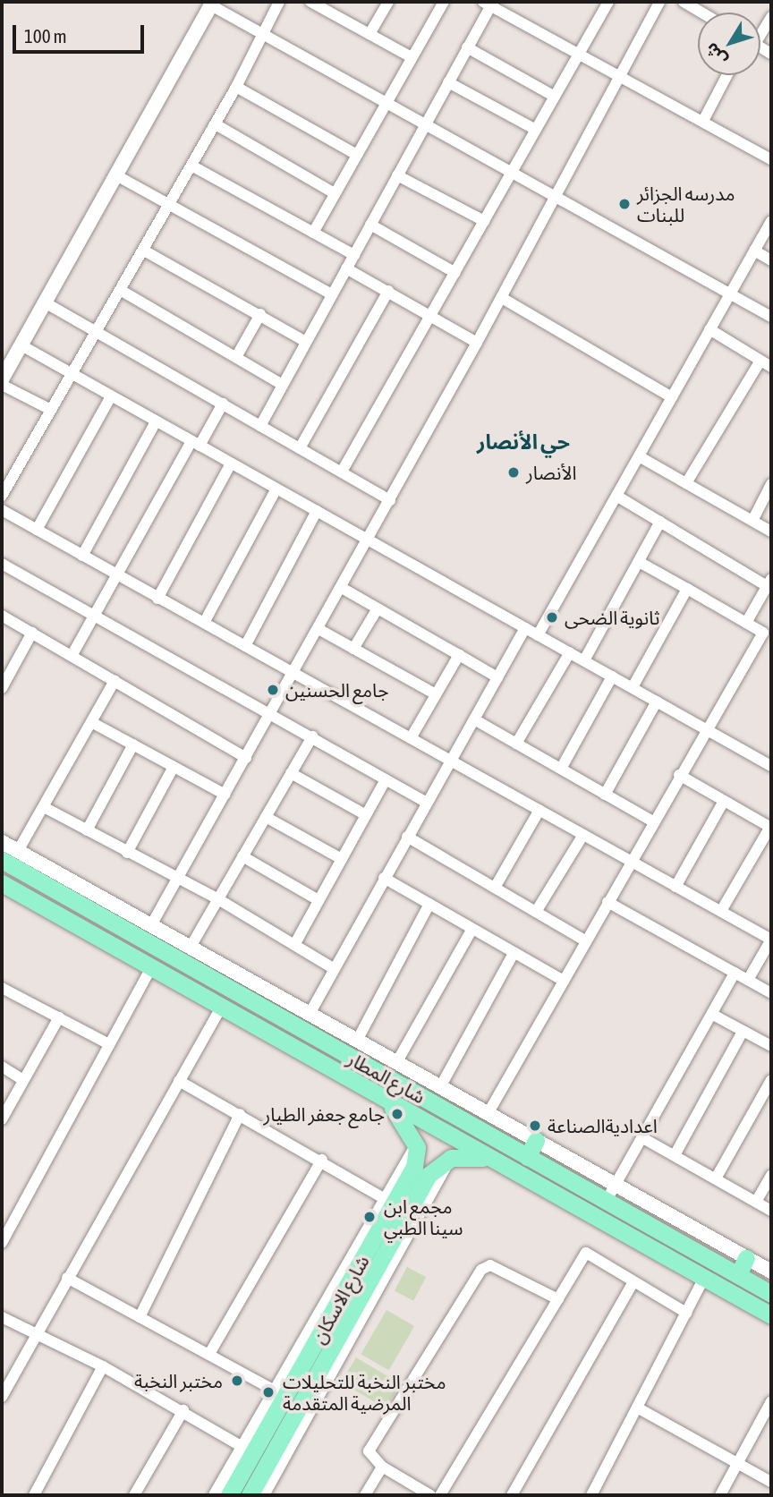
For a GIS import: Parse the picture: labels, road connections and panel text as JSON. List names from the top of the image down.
{
  "streets": {
    "main road": ["شارع المطار", "شارع الاسكان"]
  },
  "crossings": [
    ["شارع المطار", "شارع الاسكان"]
  ],
  "districts": ["حي الأنصار"],
  "places": [
    "مدرسه الجزائر للبنات",
    "الأنصار",
    "ثانوية الضحى",
    "جامع الحسنين",
    "جامع جعفر الطيار",
    "اعداديةالصناعة",
    "مجمع ابن سينا الطبي",
    "مختبر النخبة",
    "مختبر النخبة للتحليلات المرضية المتقدمة"
  ],
  "scale_bar": "100 m",
  "north": "bottom left"
}
